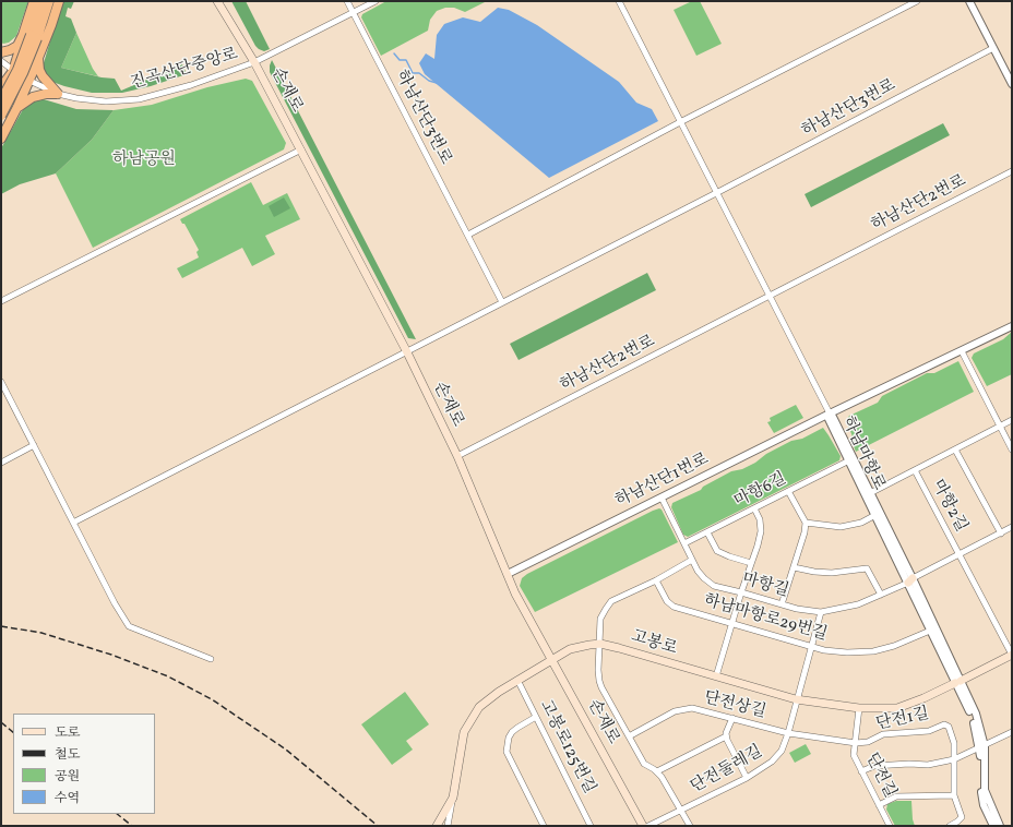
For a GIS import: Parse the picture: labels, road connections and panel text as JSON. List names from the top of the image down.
{
  "streets": {
    "main road": ["손재로", "고봉로"],
    "street": [
      "진곡산단중앙로",
      "하남산단3번로",
      "하남산단2번로",
      "하남마항로",
      "하남산단1번로",
      "마항6길",
      "마항2길",
      "마항길",
      "하남마항로29번길",
      "단전상길",
      "단전1길",
      "고봉로125번길",
      "단전둘레길",
      "단전길"
    ]
  },
  "crossings": [
    ["진곡산단중앙로", "손재로"],
    ["진곡산단중앙로", "하남산단3번로"],
    ["손재로", "하남산단3번로"],
    ["손재로", "하남산단2번로"],
    ["손재로", "하남산단1번로"],
    ["손재로", "고봉로"],
    ["하남마항로", "하남산단1번로"],
    ["하남마항로", "마항6길"],
    ["하남마항로", "마항길"],
    ["하남마항로", "하남마항로29번길"],
    ["하남마항로", "고봉로"],
    ["하남산단1번로", "마항길"],
    ["마항6길", "마항길"],
    ["마항2길", "마항길"],
    ["마항2길", "고봉로"],
    ["마항길", "단전둘레길"],
    ["하남마항로29번길", "단전둘레길"],
    ["고봉로", "고봉로125번길"],
    ["고봉로", "단전둘레길"],
    ["고봉로", "단전길"],
    ["단전상길", "단전1길"],
    ["단전상길", "단전둘레길"],
    ["단전상길", "단전길"],
    ["단전1길", "단전길"]
  ],
  "parks": ["하남공원"],
  "legend": [
    "도로",
    "철도",
    "공원",
    "수역"
  ]
}
